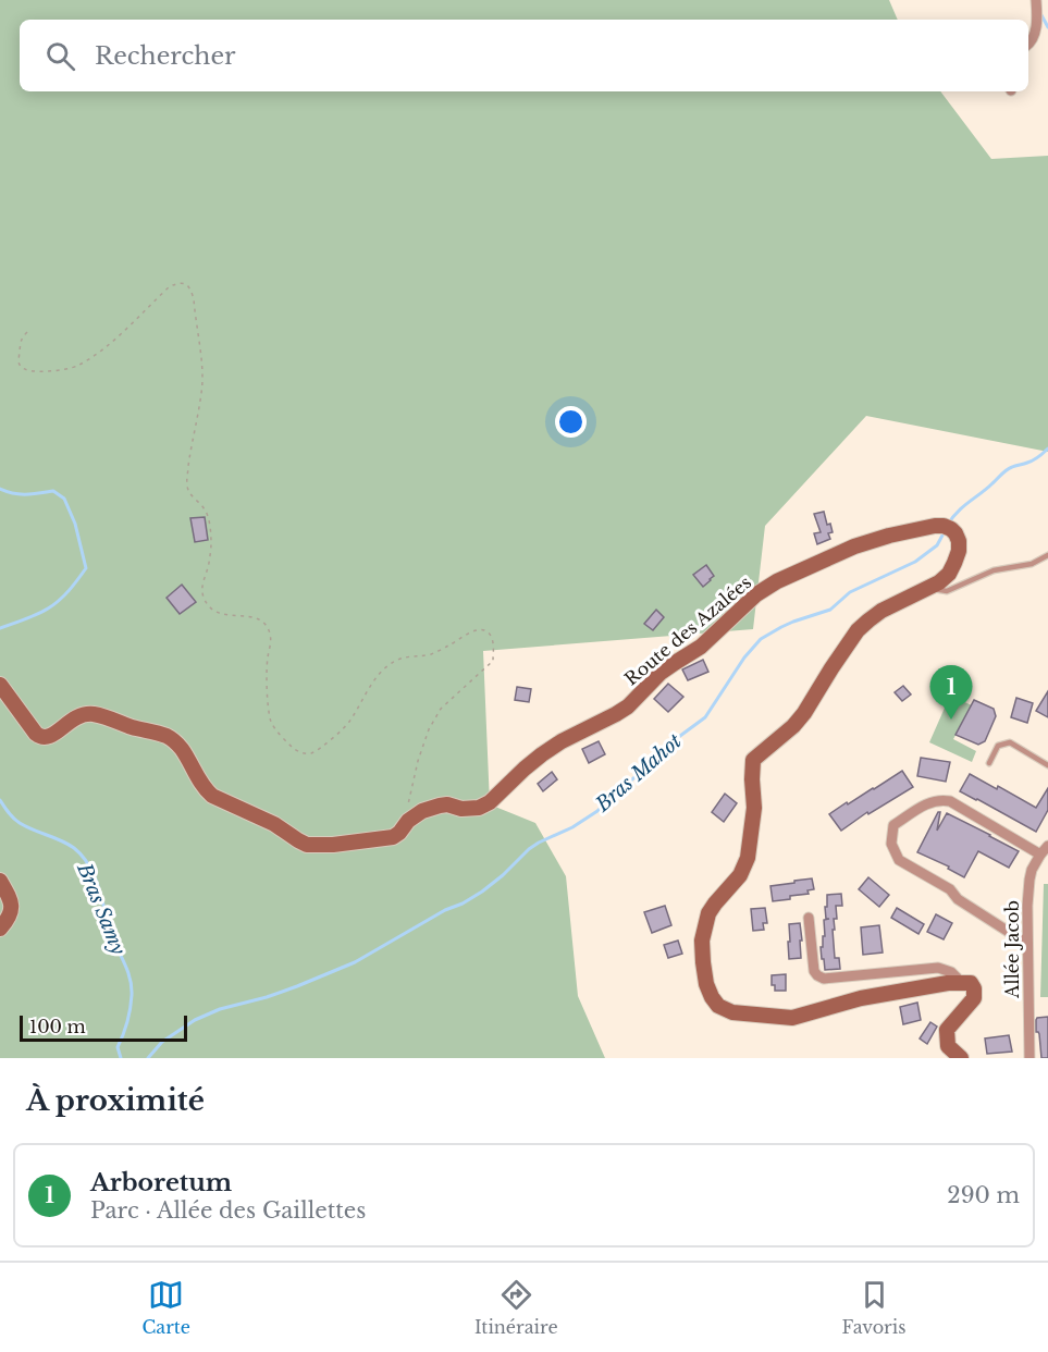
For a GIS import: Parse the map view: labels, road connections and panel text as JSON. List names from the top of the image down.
{
  "streets": {
    "main road": ["Route des Azalées"],
    "street": ["Allée Jacob"]
  },
  "water": ["Bras Mahot", "Bras Samy"],
  "scale_bar": "100 m",
  "page": {
    "search": "Rechercher",
    "pins": "1",
    "scale": "100 m",
    "heading": "À proximité",
    "list": [
      {
        "mark": "1",
        "name": "Arboretum",
        "note": "Parc · Allée des Gaillettes",
        "value": "290 m"
      }
    ],
    "nav": ["Carte", "Itinéraire", "Favoris"]
  }
}
